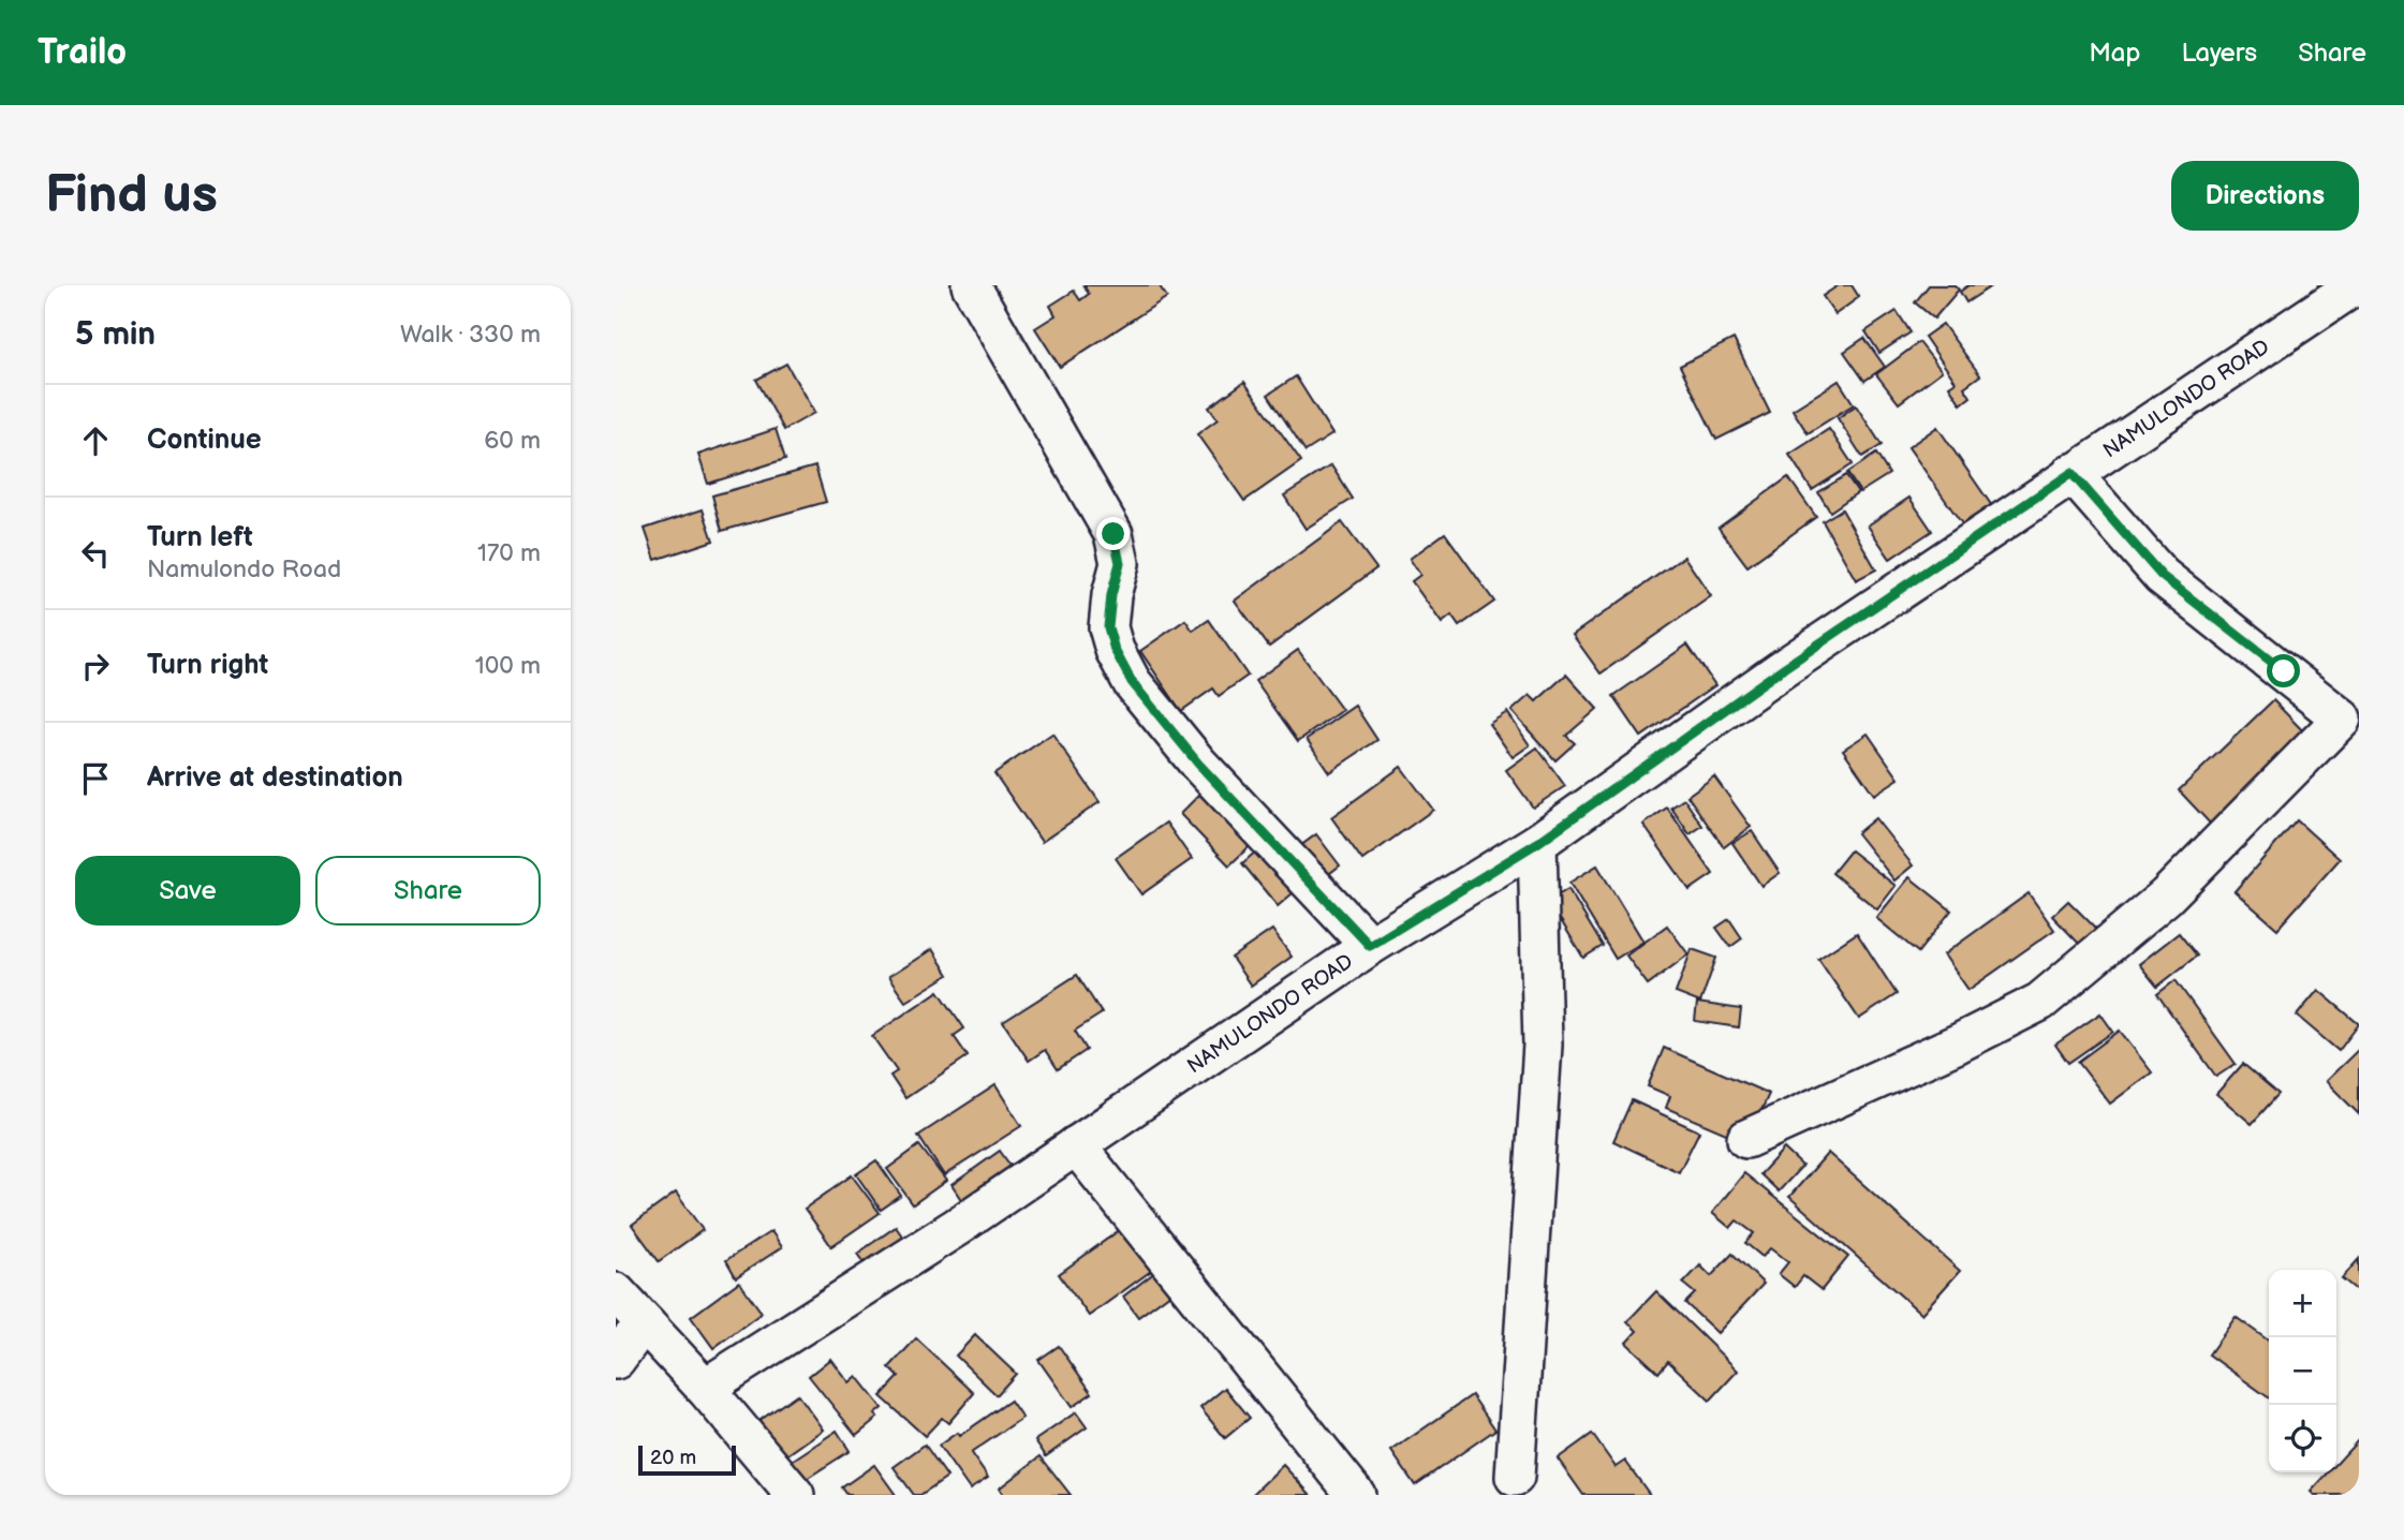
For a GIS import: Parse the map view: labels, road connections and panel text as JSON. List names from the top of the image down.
{
  "streets": {
    "street": ["NAMULONDO ROAD"]
  },
  "scale_bar": "20 m",
  "page": {
    "header": "Trailo",
    "nav": ["Map", "Layers", "Share"],
    "buttons": [
      "Directions",
      ["Save", "Share"]
    ],
    "title": "Find us",
    "heading": ["5 min", "Walk · 330 m"],
    "list": [
      ["Continue", "60 m"],
      ["Turn left", "Namulondo Road", "170 m"],
      ["Turn right", "100 m"],
      "Arrive at destination"
    ],
    "map_buttons": ["+", "−"],
    "scale": "20 m"
  }
}
